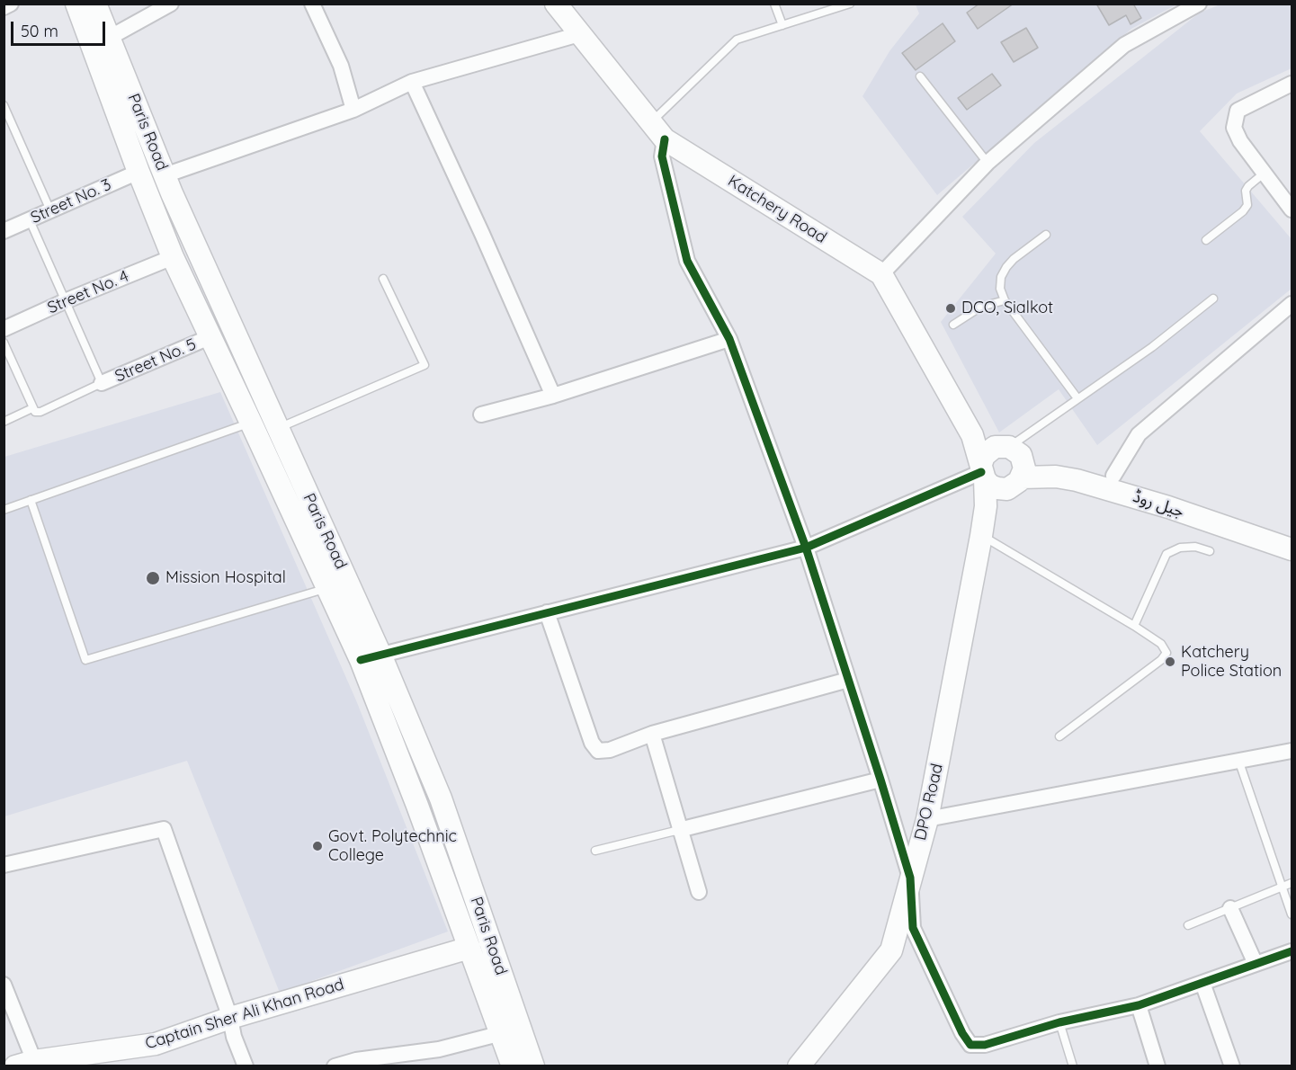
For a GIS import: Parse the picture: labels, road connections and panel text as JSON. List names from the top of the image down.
{
  "streets": {
    "main road": [
      "Paris Road",
      "Katchery Road",
      "جیل روڈ",
      "DPO Road",
      "Captain Sher Ali Khan Road"
    ],
    "street": ["Street No. 3", "Street No. 4", "Street No. 5"]
  },
  "crossings": [
    ["Paris Road", "Street No. 3"],
    ["Paris Road", "Street No. 4"],
    ["Paris Road", "Street No. 5"],
    ["Paris Road", "Captain Sher Ali Khan Road"],
    ["Katchery Road", "جیل روڈ"],
    ["Katchery Road", "DPO Road"],
    ["جیل روڈ", "DPO Road"]
  ],
  "places": [
    "DCO, Sialkot",
    "Mission Hospital",
    "Katchery Police Station",
    "Govt. Polytechnic College"
  ],
  "scale_bar": "50 m"
}
